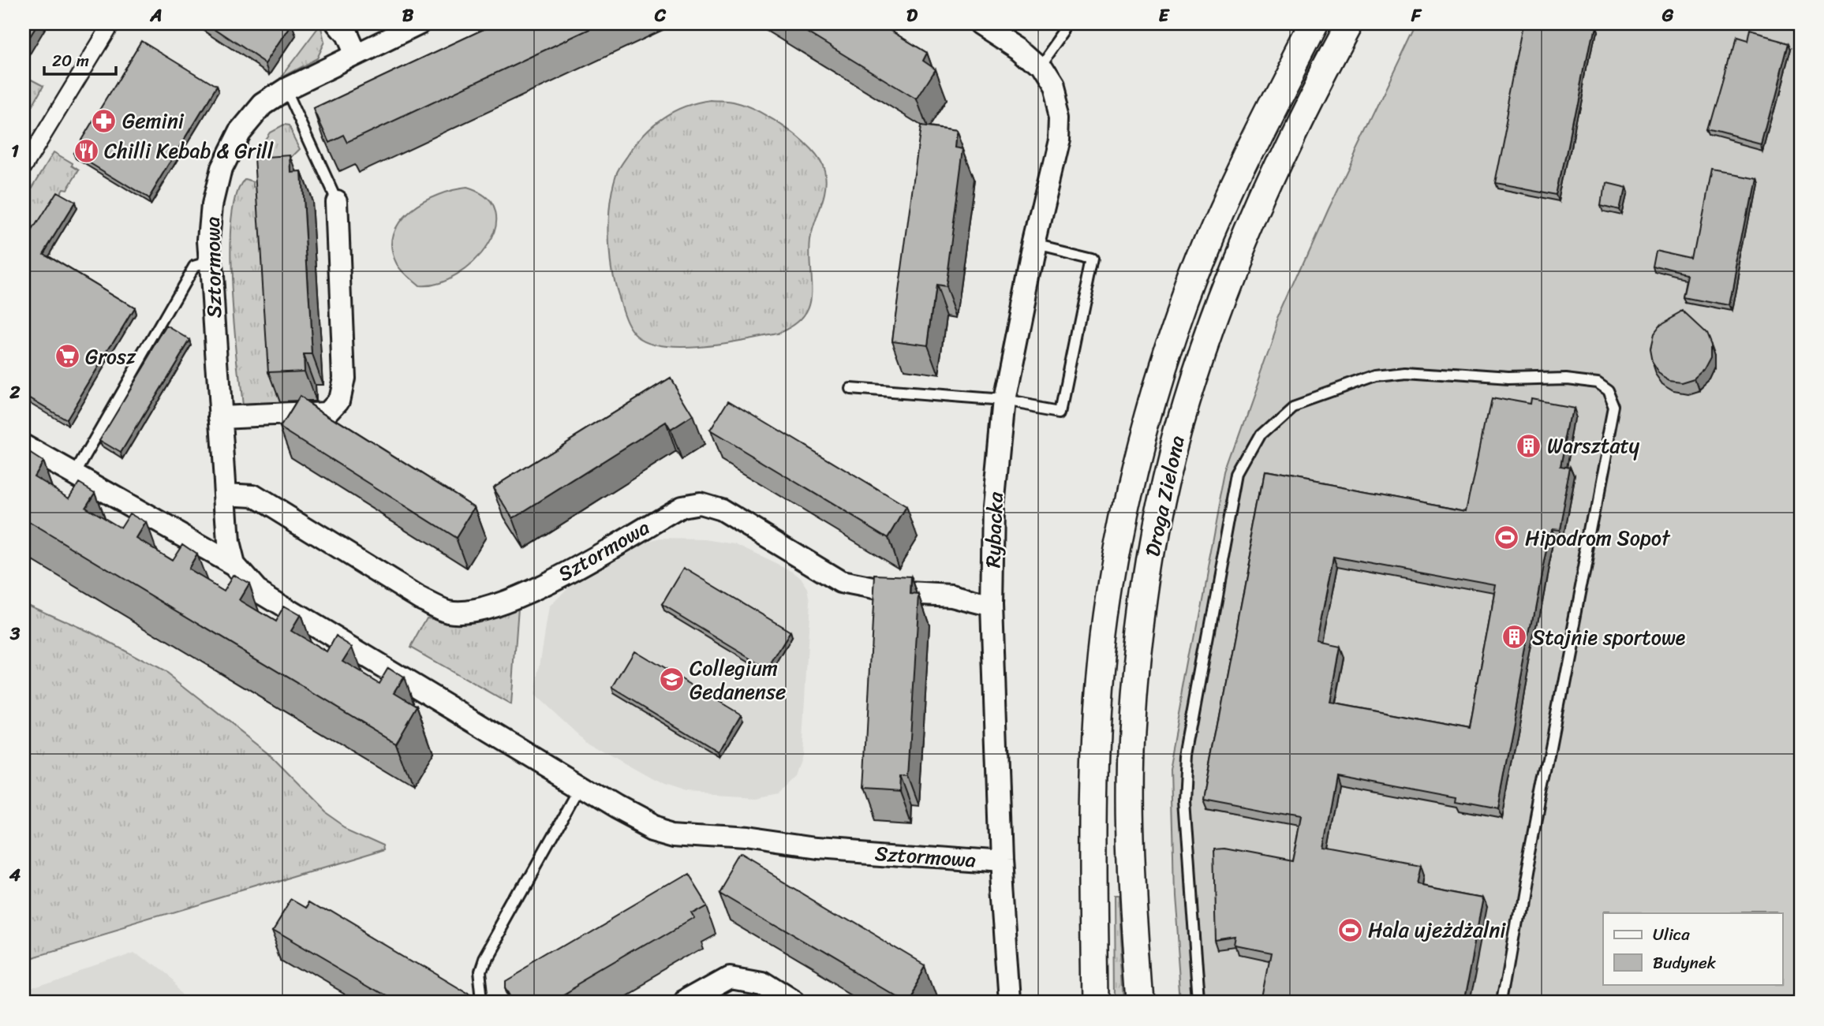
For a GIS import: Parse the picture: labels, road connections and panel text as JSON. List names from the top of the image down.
{
  "streets": {
    "street": ["Sztormowa", "Droga Zielona", "Rybacka"]
  },
  "crossings": [
    ["Sztormowa", "Rybacka"]
  ],
  "places": {
    "pharmacy": ["Gemini"],
    "restaurant": ["Chilli Kebab & Grill"],
    "supermarket": ["Grosz"],
    "building": ["Warsztaty", "Stajnie sportowe"],
    "sports": ["Hipodrom Sopot", "Hala ujeżdżalni"],
    "school or university": ["Collegium Gedanense"]
  },
  "legend": ["Ulica", "Budynek"],
  "scale_bar": "20 m",
  "grid": {
    "columns": [
      "A",
      "B",
      "C",
      "D",
      "E",
      "F",
      "G"
    ],
    "rows": [
      "1",
      "2",
      "3",
      "4"
    ]
  }
}
